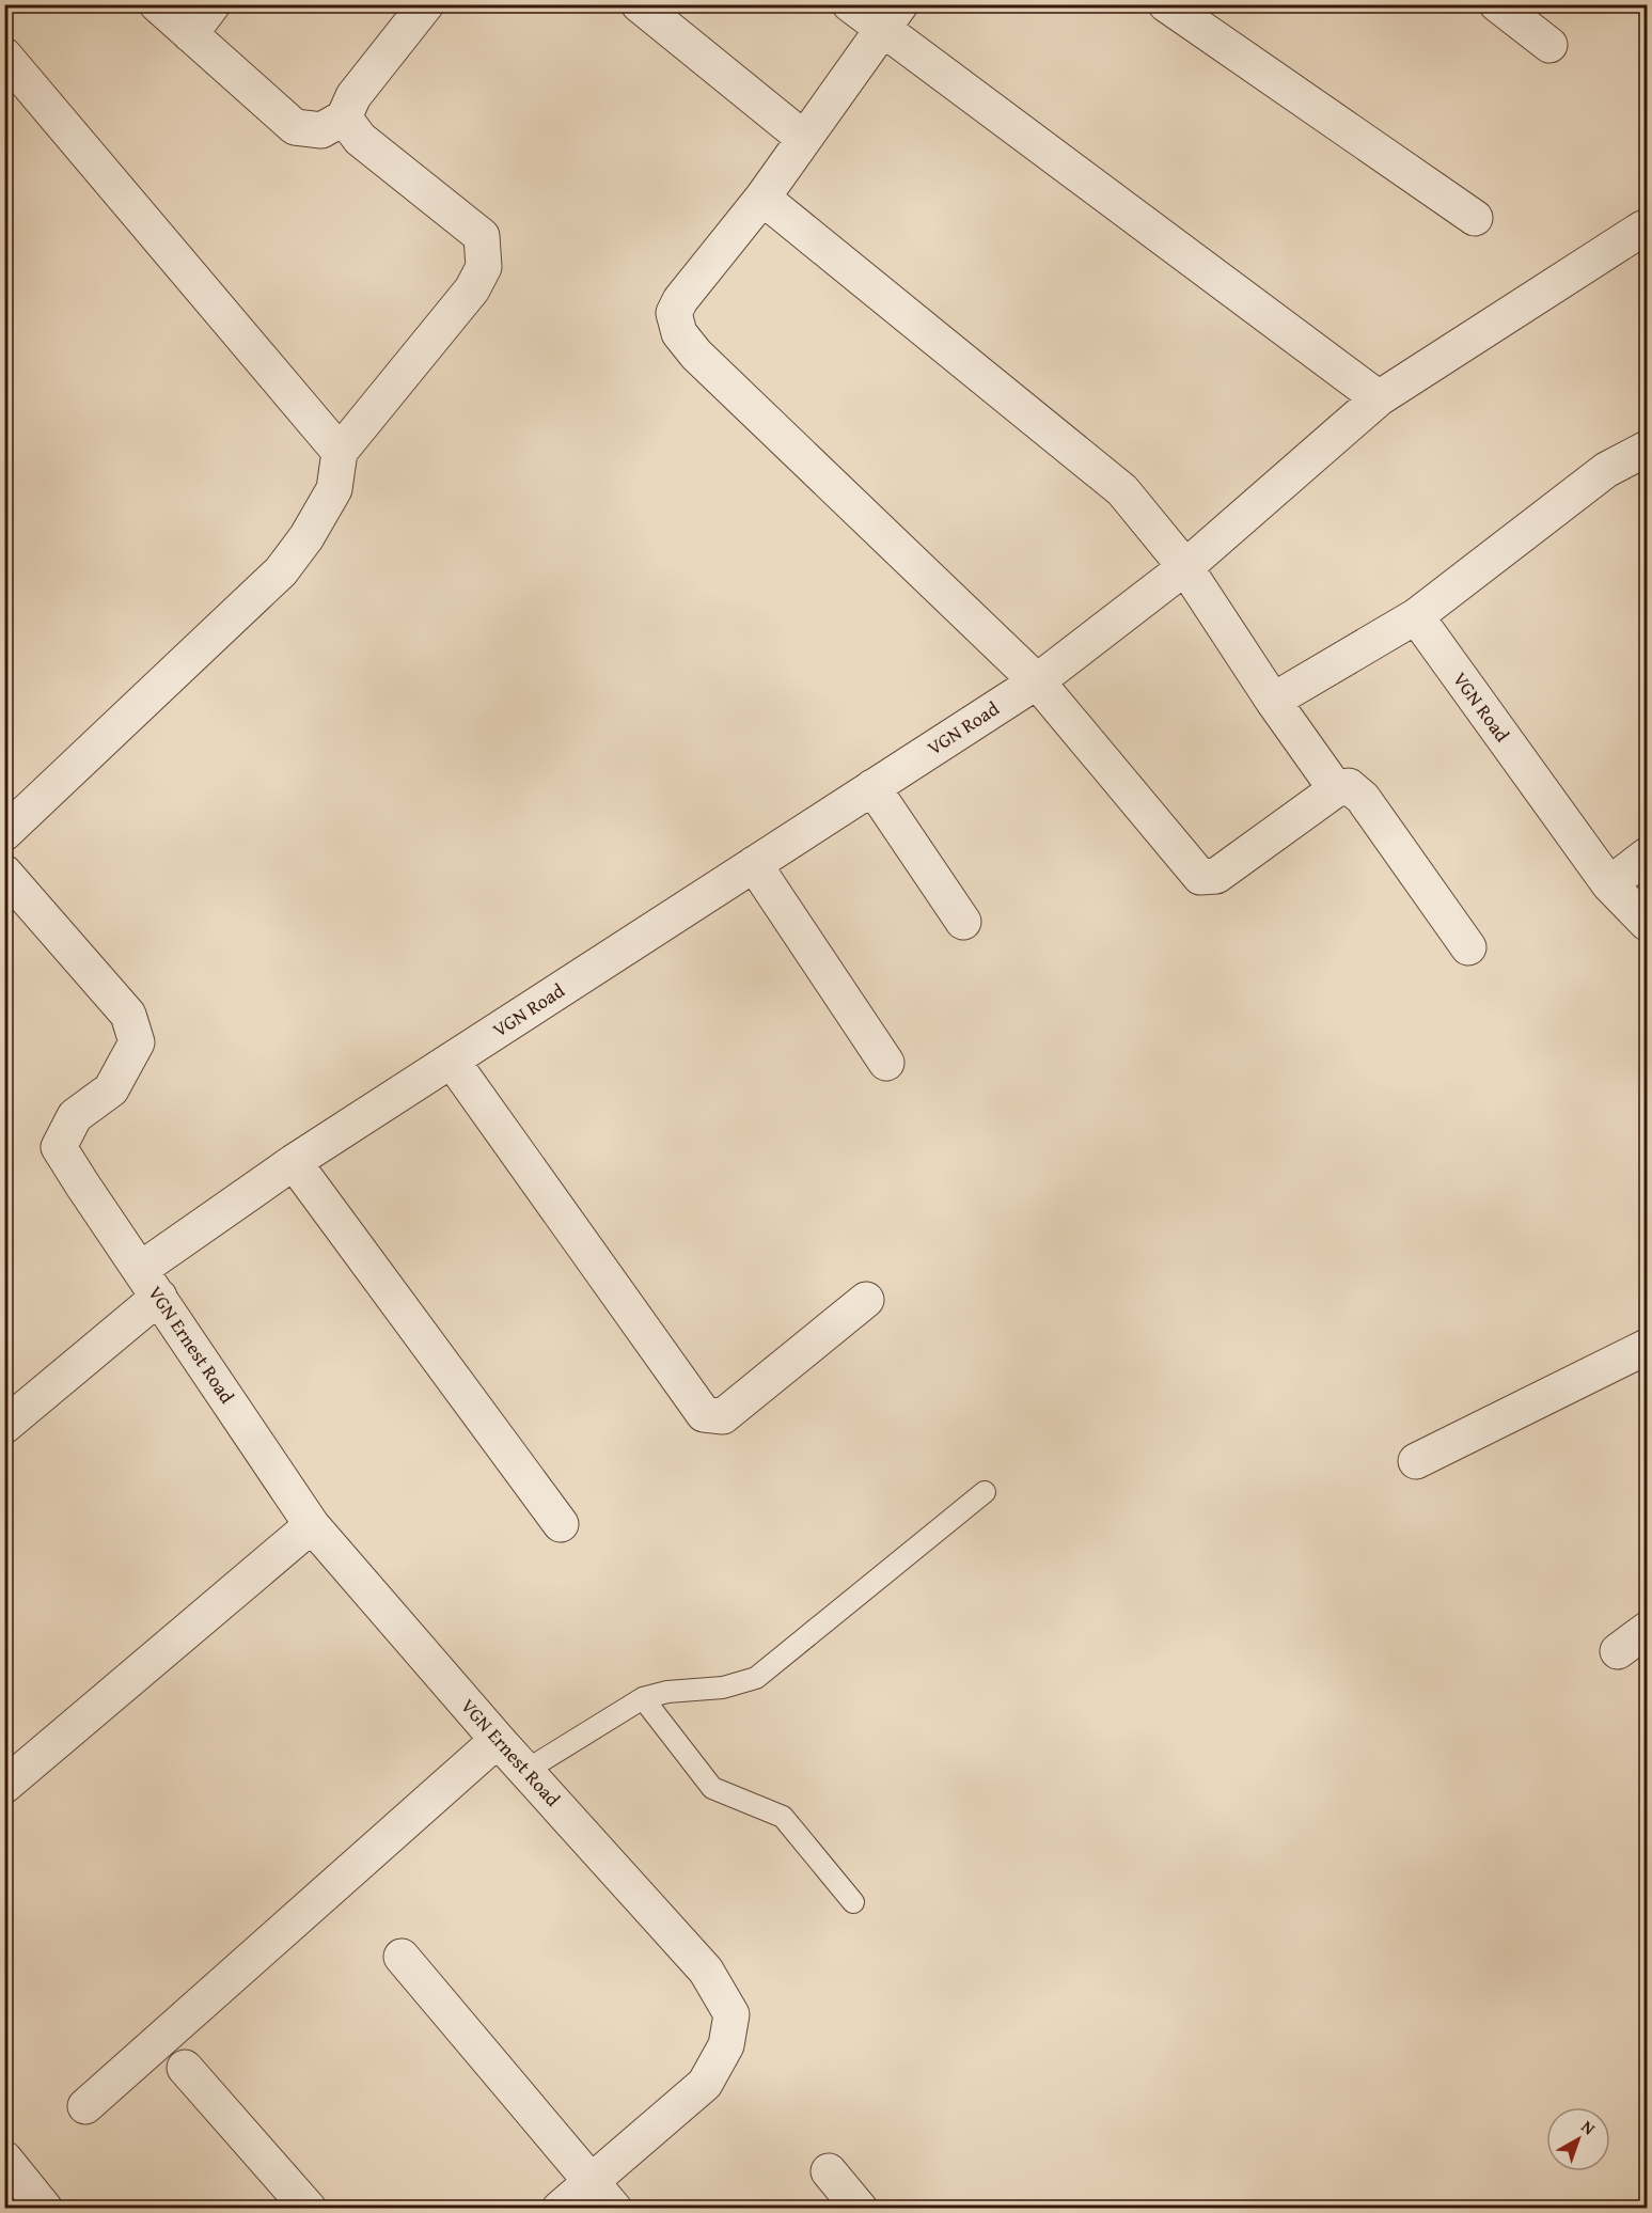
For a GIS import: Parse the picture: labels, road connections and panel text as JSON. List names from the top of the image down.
{
  "streets": {
    "street": ["VGN Road", "VGN Ernest Road"]
  },
  "crossings": [
    ["VGN Road", "VGN Ernest Road"]
  ],
  "north": "top right"
}
